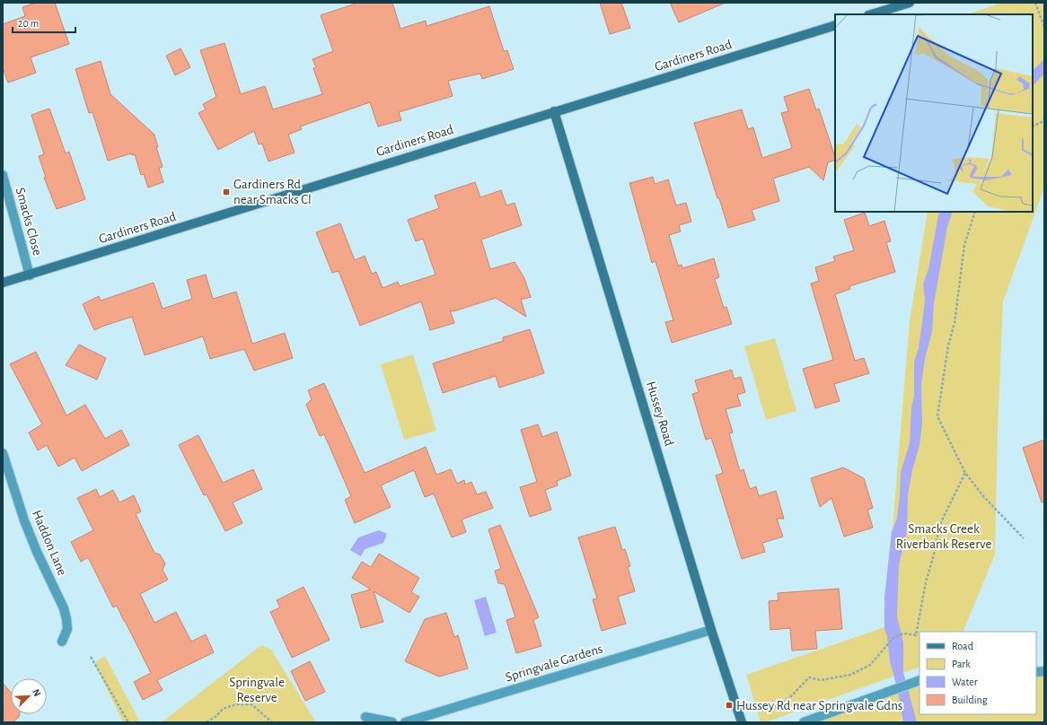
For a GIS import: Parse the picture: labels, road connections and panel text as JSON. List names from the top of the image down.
{
  "streets": {
    "street": [
      "Gardiners Road",
      "Smacks Close",
      "Hussey Road",
      "Haddon Lane",
      "Springvale Gardens"
    ]
  },
  "crossings": [
    ["Gardiners Road", "Smacks Close"],
    ["Gardiners Road", "Hussey Road"],
    ["Hussey Road", "Springvale Gardens"]
  ],
  "parks": ["Smacks Creek Riverbank Reserve", "Springvale Reserve"],
  "places": {
    "transit": ["Gardiners Rd near Smacks Cl", "Hussey Rd near Springvale Gdns"]
  },
  "legend": [
    "Road",
    "Park",
    "Water",
    "Building"
  ],
  "scale_bar": "20 m",
  "north": "top right"
}
